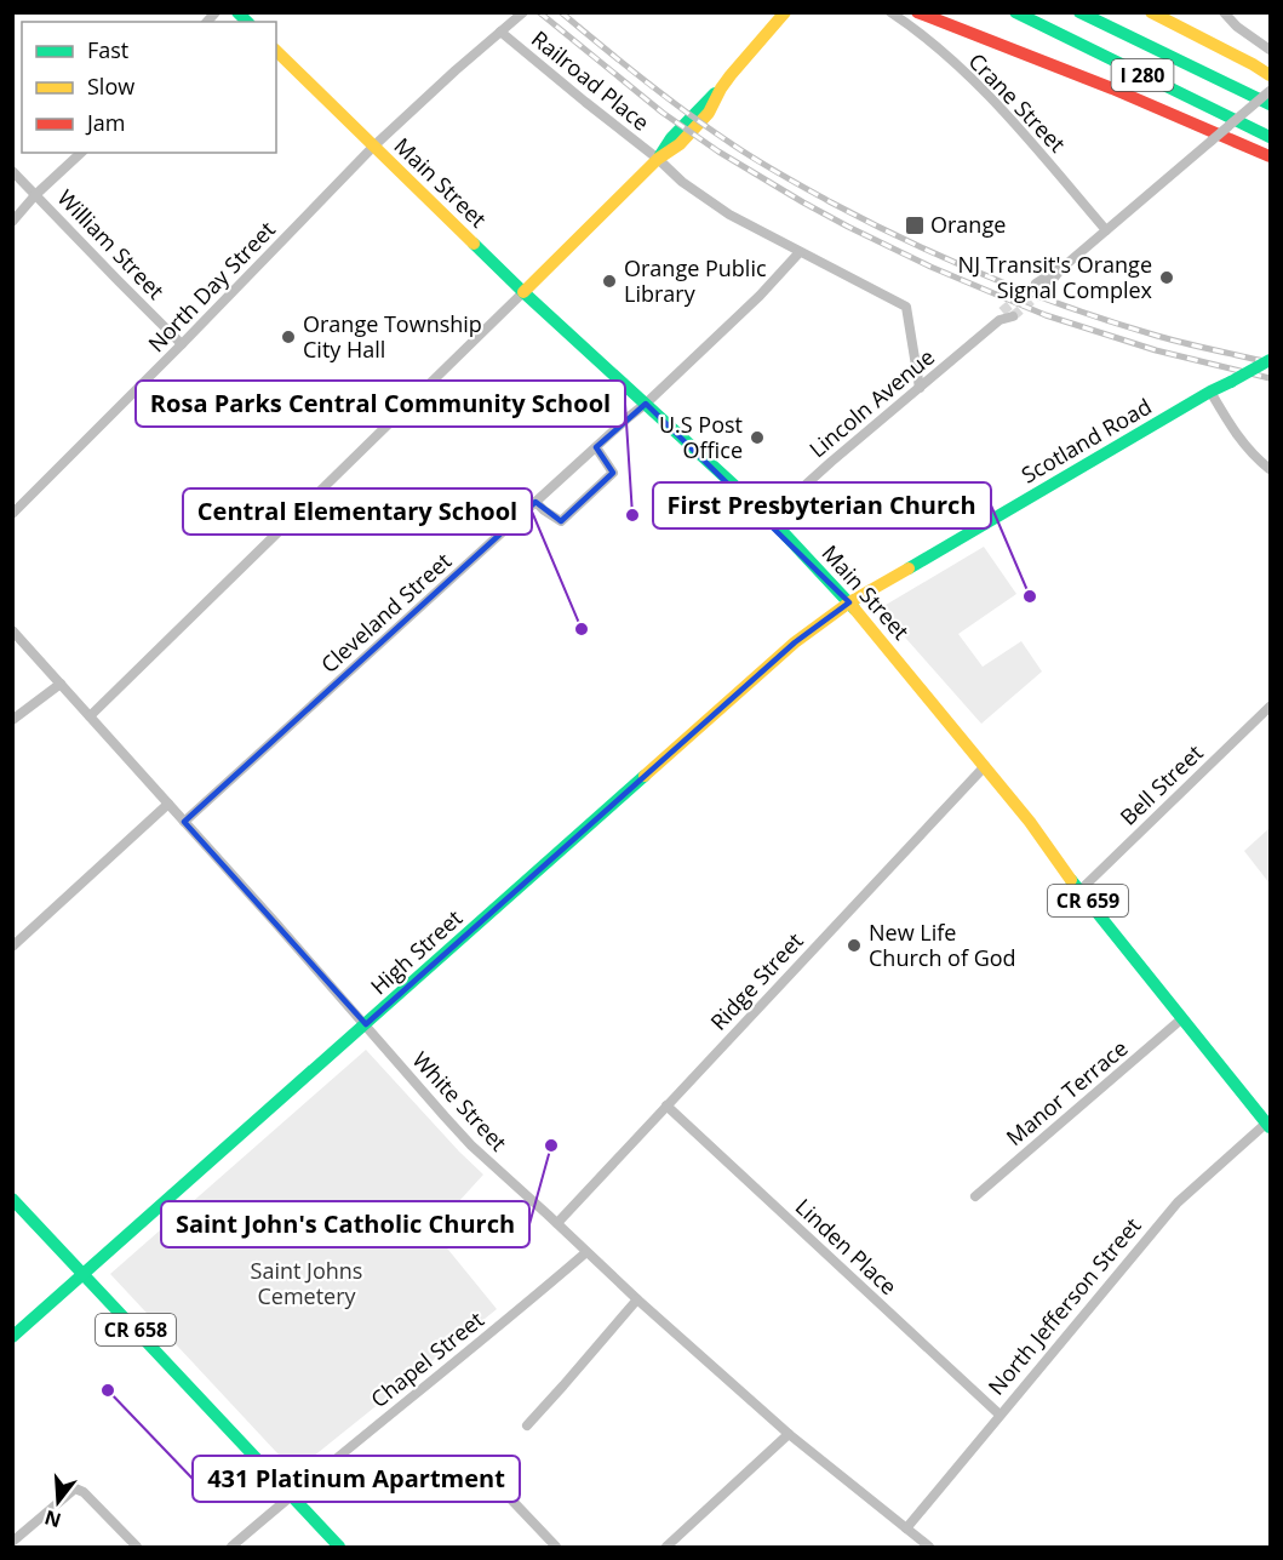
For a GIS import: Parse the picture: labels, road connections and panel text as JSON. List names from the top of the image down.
{
  "streets": {
    "main road": [
      "I 280",
      "Main Street",
      "Scotland Road",
      "CR 659",
      "High Street",
      "CR 658"
    ],
    "street": [
      "Railroad Place",
      "Crane Street",
      "William Street",
      "North Day Street",
      "Lincoln Avenue",
      "Cleveland Street",
      "Bell Street",
      "Ridge Street",
      "Manor Terrace",
      "White Street",
      "Linden Place",
      "North Jefferson Street",
      "Chapel Street"
    ]
  },
  "crossings": [
    ["Railroad Place", "North Day Street"],
    ["Railroad Place", "Lincoln Avenue"],
    ["Railroad Place", "Cleveland Street"],
    ["Main Street", "North Day Street"],
    ["Main Street", "Lincoln Avenue"],
    ["Main Street", "Scotland Road"],
    ["Main Street", "Cleveland Street"],
    ["Main Street", "Bell Street"],
    ["Main Street", "High Street"],
    ["Main Street", "Ridge Street"],
    ["Main Street", "Manor Terrace"],
    ["Main Street", "North Jefferson Street"],
    ["William Street", "North Day Street"],
    ["Scotland Road", "High Street"],
    ["Cleveland Street", "White Street"],
    ["High Street", "White Street"],
    ["High Street", "CR 658"],
    ["Ridge Street", "White Street"],
    ["Ridge Street", "Linden Place"],
    ["White Street", "North Jefferson Street"],
    ["White Street", "Chapel Street"],
    ["Linden Place", "North Jefferson Street"],
    ["CR 658", "Chapel Street"]
  ],
  "parks": ["Saint Johns Cemetery"],
  "places": {
    "transit": ["Orange"],
    "other": [
      "NJ Transit's Orange Signal Complex",
      "Orange Public Library",
      "Orange Township City Hall",
      "U.S Post Office",
      "Rosa Parks Central Community School",
      "First Presbyterian Church",
      "Central Elementary School",
      "New Life Church of God",
      "Saint John's Catholic Church",
      "431 Platinum Apartment"
    ]
  },
  "legend": ["Fast", "Slow", "Jam"],
  "north": "bottom"
}
